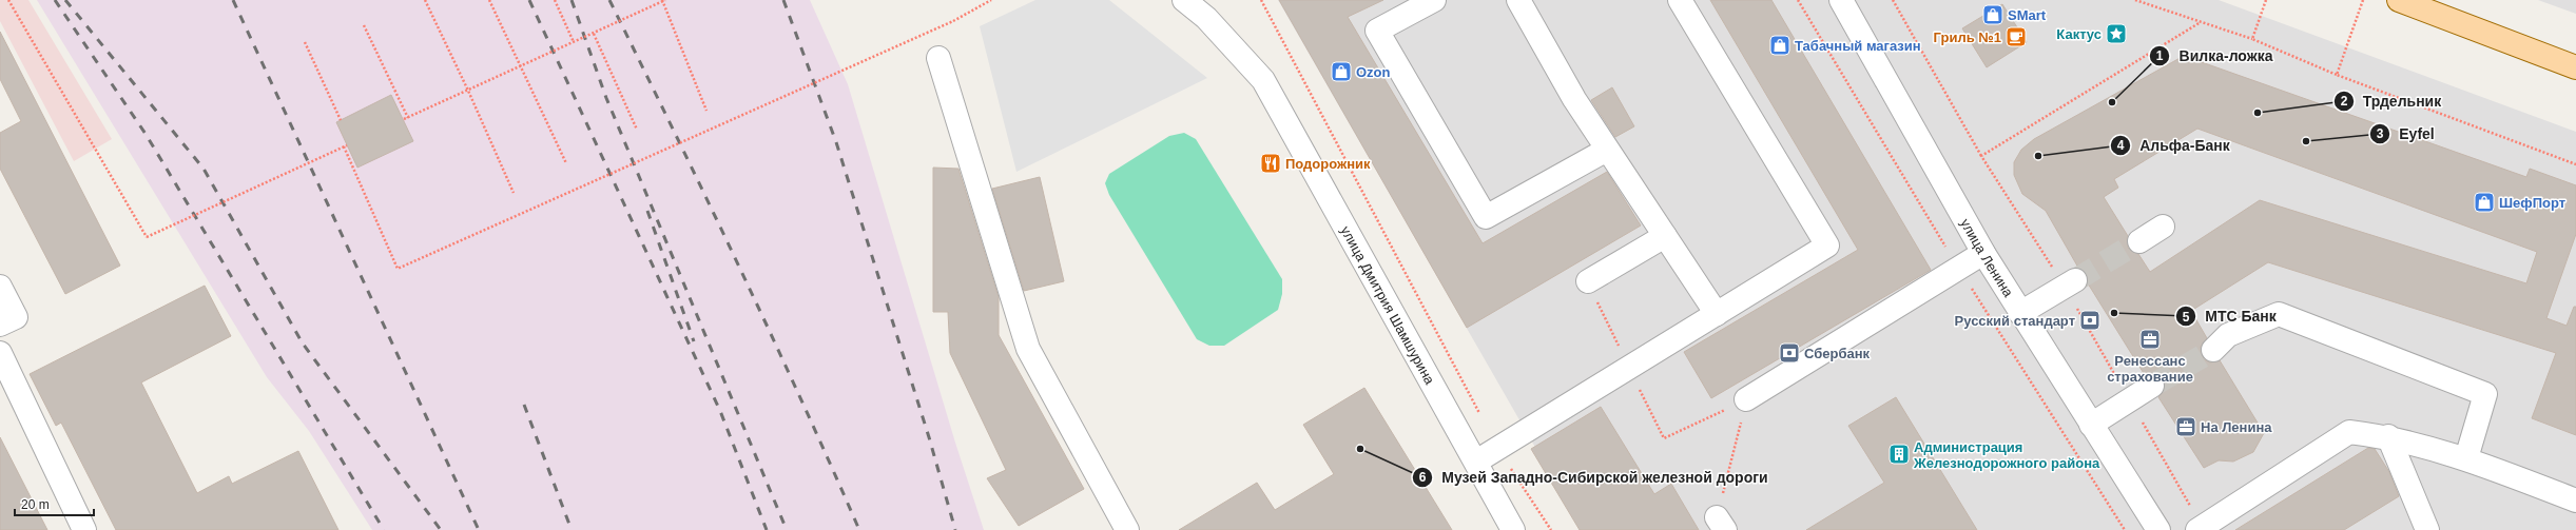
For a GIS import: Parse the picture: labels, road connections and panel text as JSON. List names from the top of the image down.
{
  "streets": {
    "street": ["улица Ленина", "улица Дмитрия Шамшурина"]
  },
  "places": {
    "shop": [
      "SMart",
      "Табачный магазин",
      "Ozon",
      "ШефПорт"
    ],
    "place": ["Кактус"],
    "cafe": ["Гриль №1"],
    "other": [
      "Вилка-ложка",
      "Трдельник",
      "Eyfel",
      "Альфа-Банк",
      "МТС Банк",
      "Музей Западно-Сибирской железной дороги"
    ],
    "restaurant": ["Подорожник"],
    "bank": ["Русский стандарт", "Сбербанк"],
    "office": ["Ренессанс страхование", "На Ленина"],
    "building": ["Администрация Железнодорожного района"]
  },
  "scale_bar": "20 m"
}
